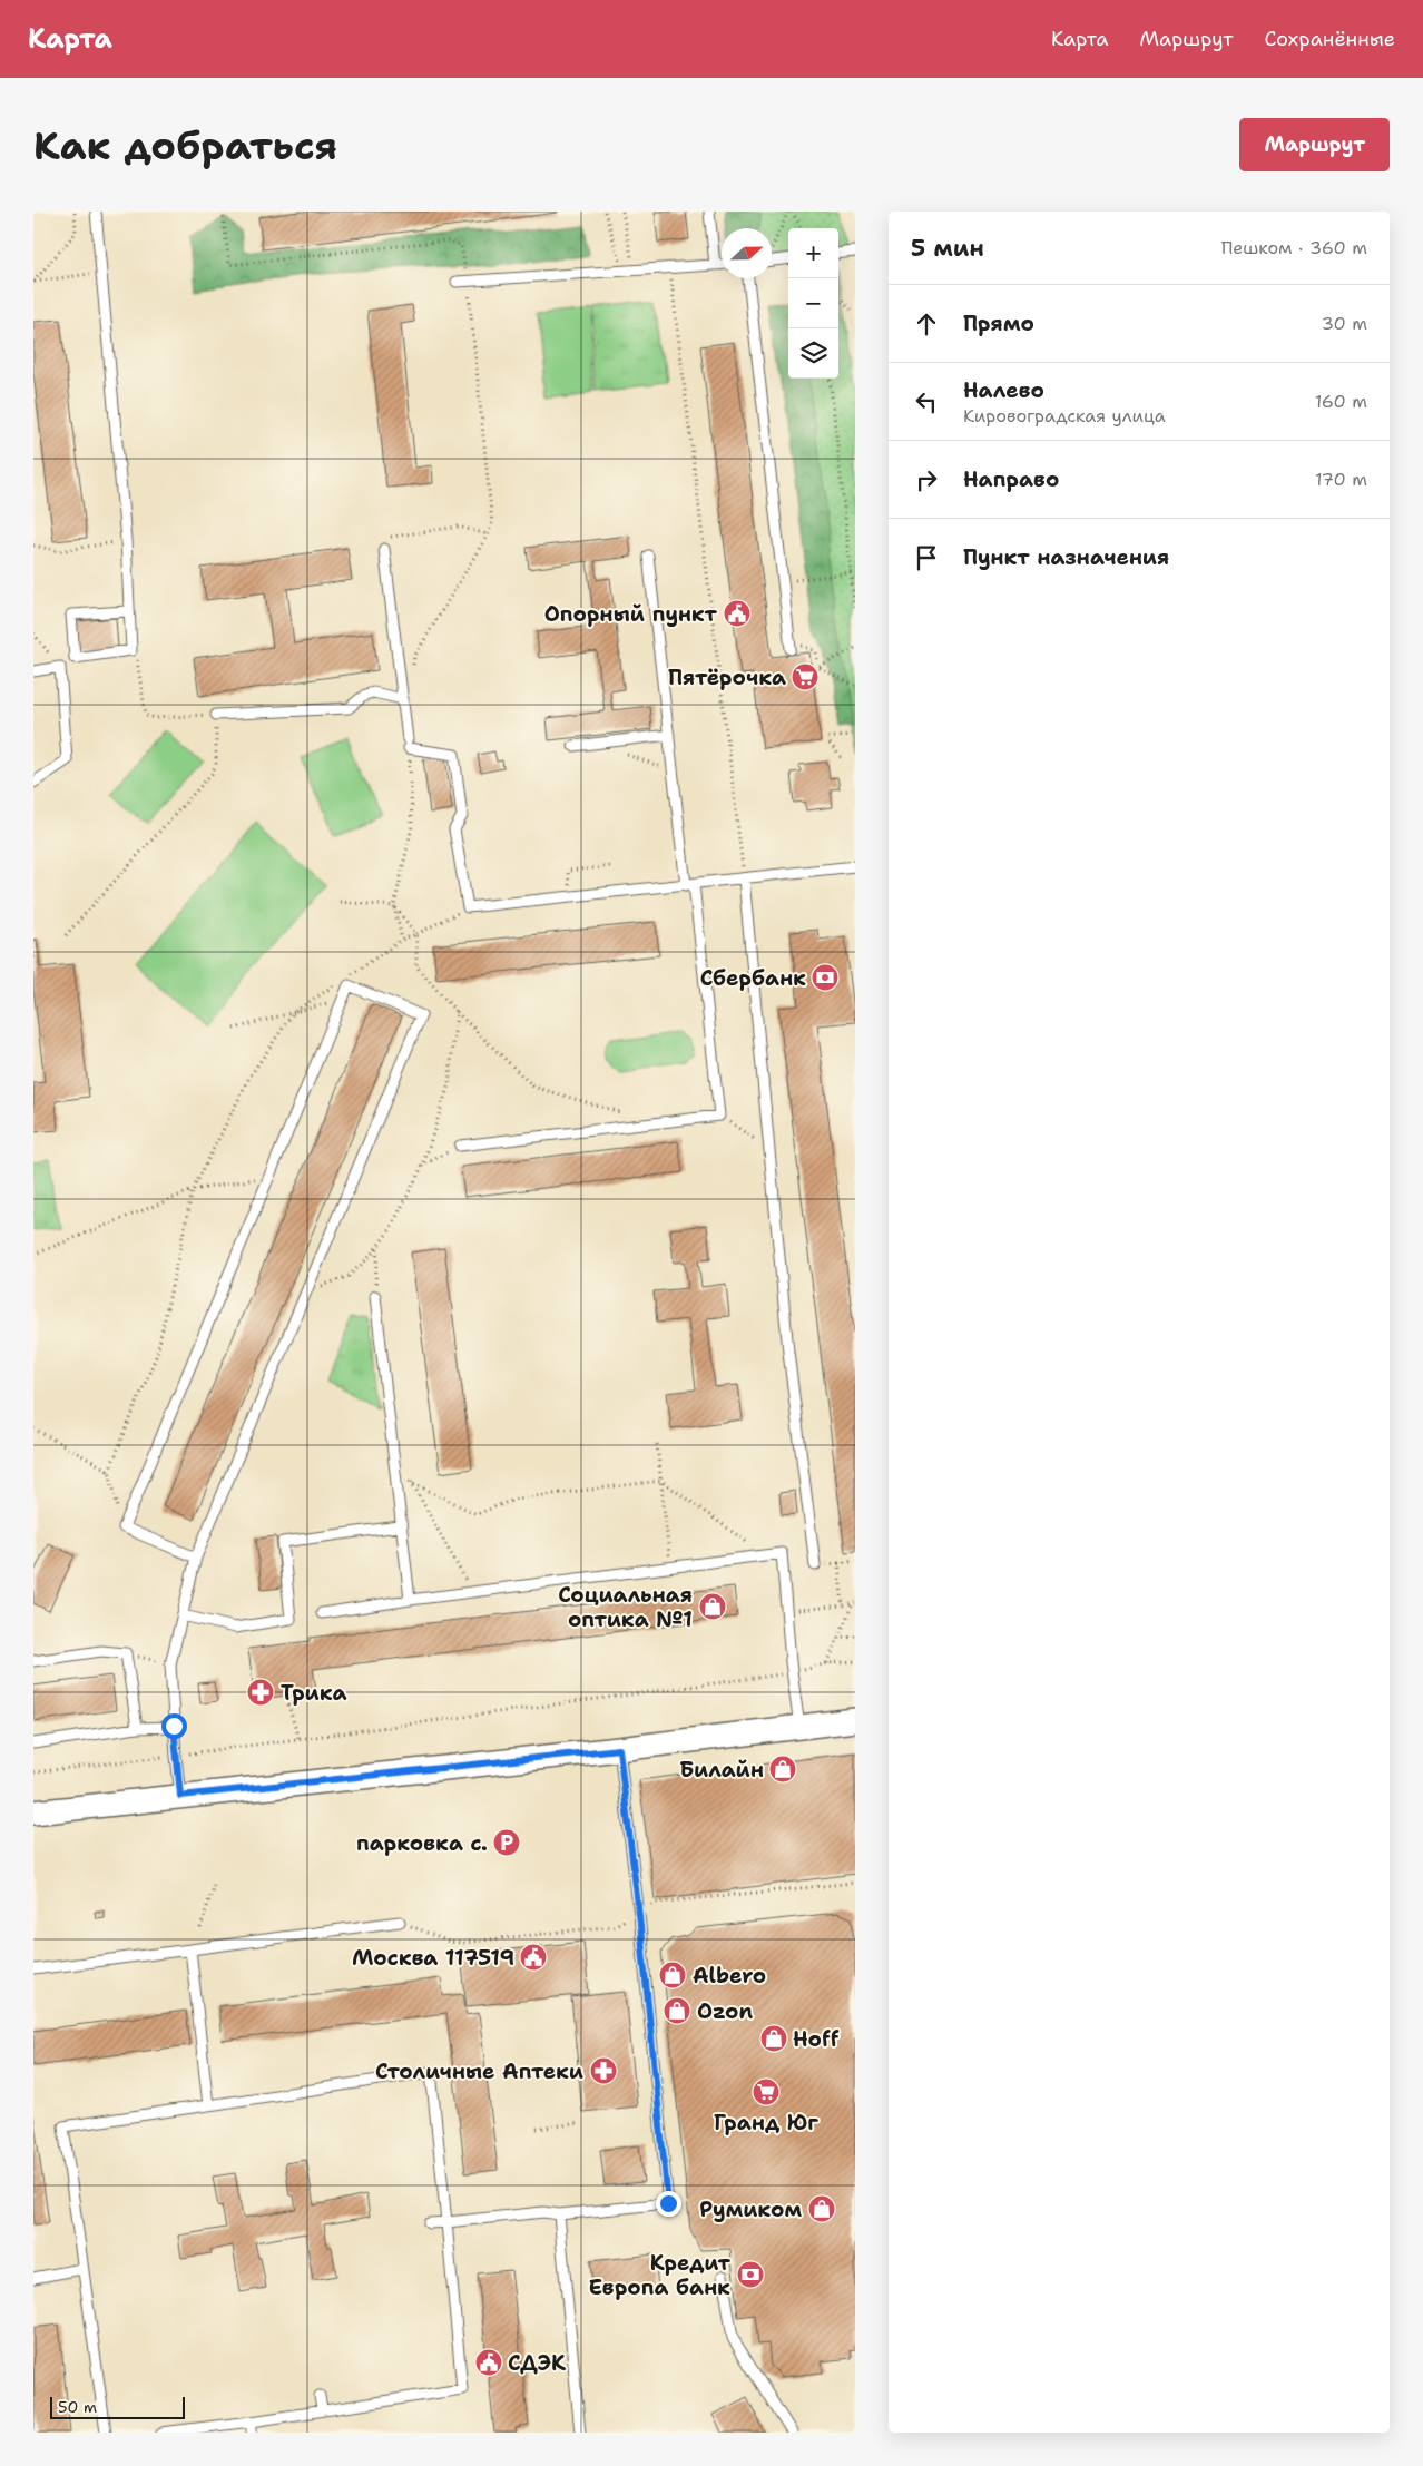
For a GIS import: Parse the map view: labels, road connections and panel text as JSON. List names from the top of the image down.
{
  "places": {
    "public building": ["Опорный пункт", "Москва 117519", "СДЭК"],
    "supermarket": ["Пятёрочка", "Гранд Юг"],
    "bank": ["Сбербанк", "Кредит Европа банк"],
    "shop": [
      "Социальная оптика №1",
      "Билайн",
      "Albero",
      "Ozon",
      "Hoff",
      "Румиком"
    ],
    "pharmacy": ["Трика", "Столичные Аптеки"],
    "parking": ["парковка с."]
  },
  "scale_bar": "50 m",
  "north": "right",
  "page": {
    "header": "Карта",
    "nav": ["Карта", "Маршрут", "Сохранённые"],
    "buttons": "Маршрут",
    "title": "Как добраться",
    "heading": ["5 мин", "Пешком · 360 m"],
    "map_buttons": ["+", "−"],
    "list": [
      ["Прямо", "30 m"],
      ["Налево", "Кировоградская улица", "160 m"],
      ["Направо", "170 m"],
      "Пункт назначения"
    ],
    "scale": "50 m"
  }
}
